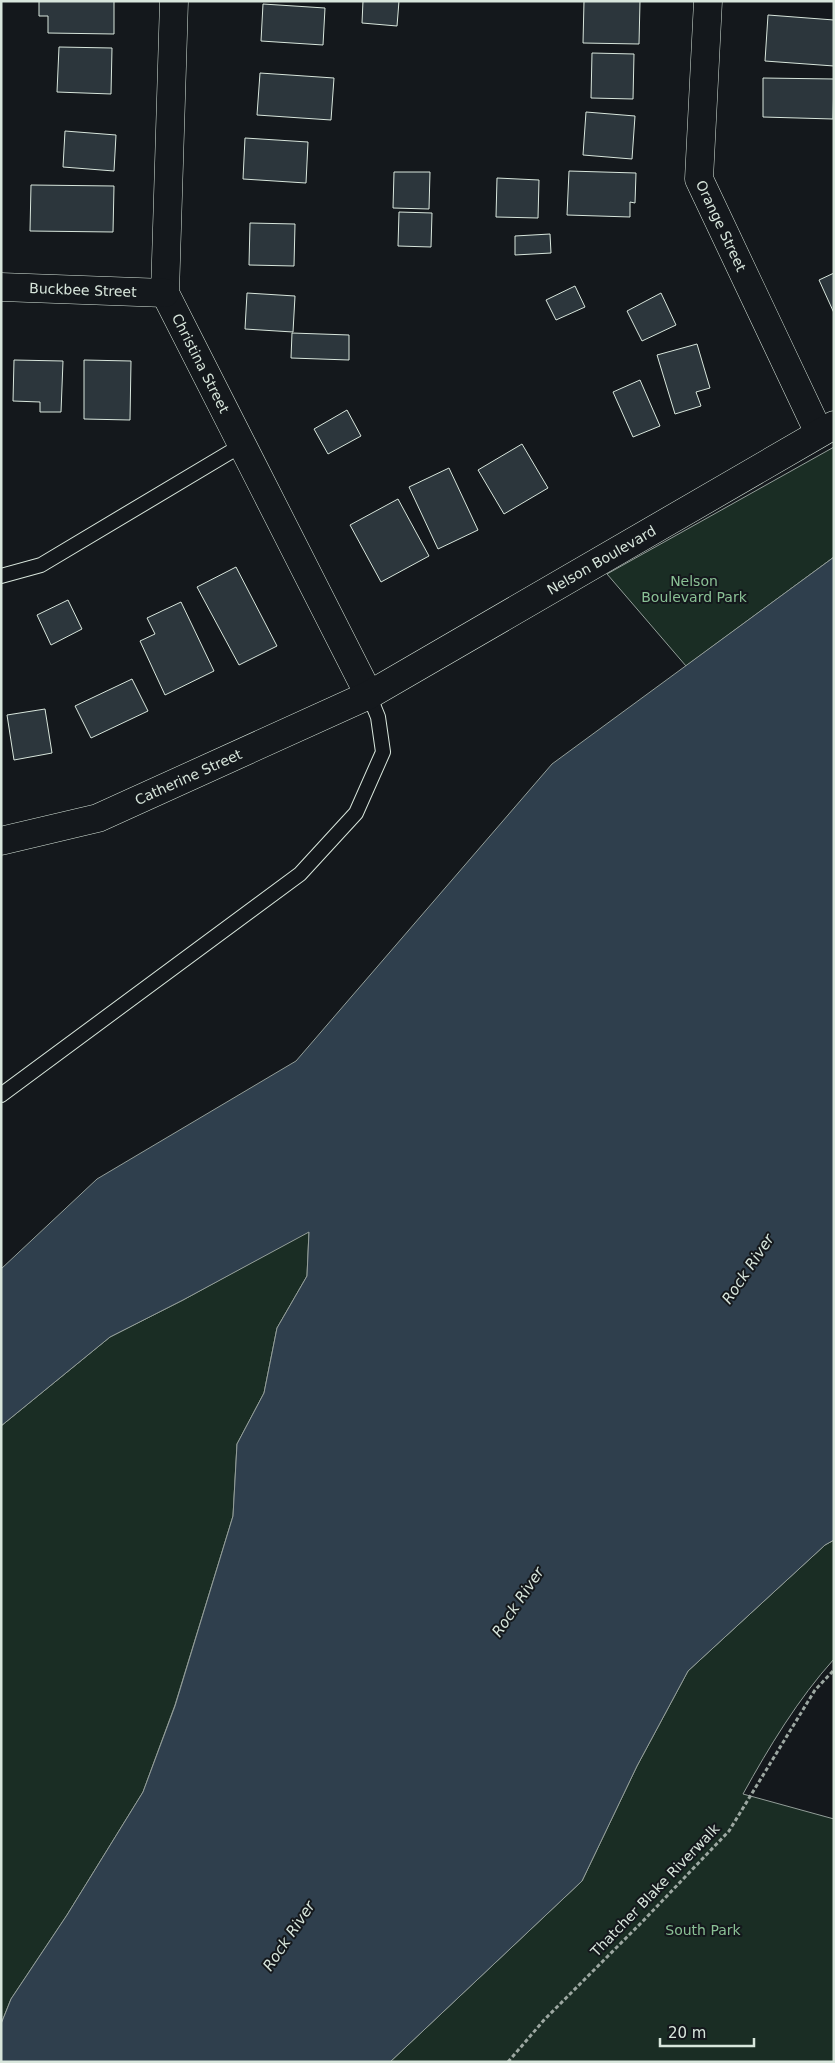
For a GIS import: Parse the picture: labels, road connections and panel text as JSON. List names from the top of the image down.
{
  "streets": {
    "street": [
      "Orange Street",
      "Buckbee Street",
      "Christina Street",
      "Nelson Boulevard",
      "Catherine Street"
    ],
    "path": ["Thatcher Blake Riverwalk"]
  },
  "crossings": [
    ["Orange Street", "Nelson Boulevard"],
    ["Buckbee Street", "Christina Street"],
    ["Christina Street", "Nelson Boulevard"],
    ["Christina Street", "Catherine Street"],
    ["Nelson Boulevard", "Catherine Street"]
  ],
  "water": ["Rock River"],
  "parks": ["Nelson Boulevard Park", "South Park"],
  "scale_bar": "20 m"
}
